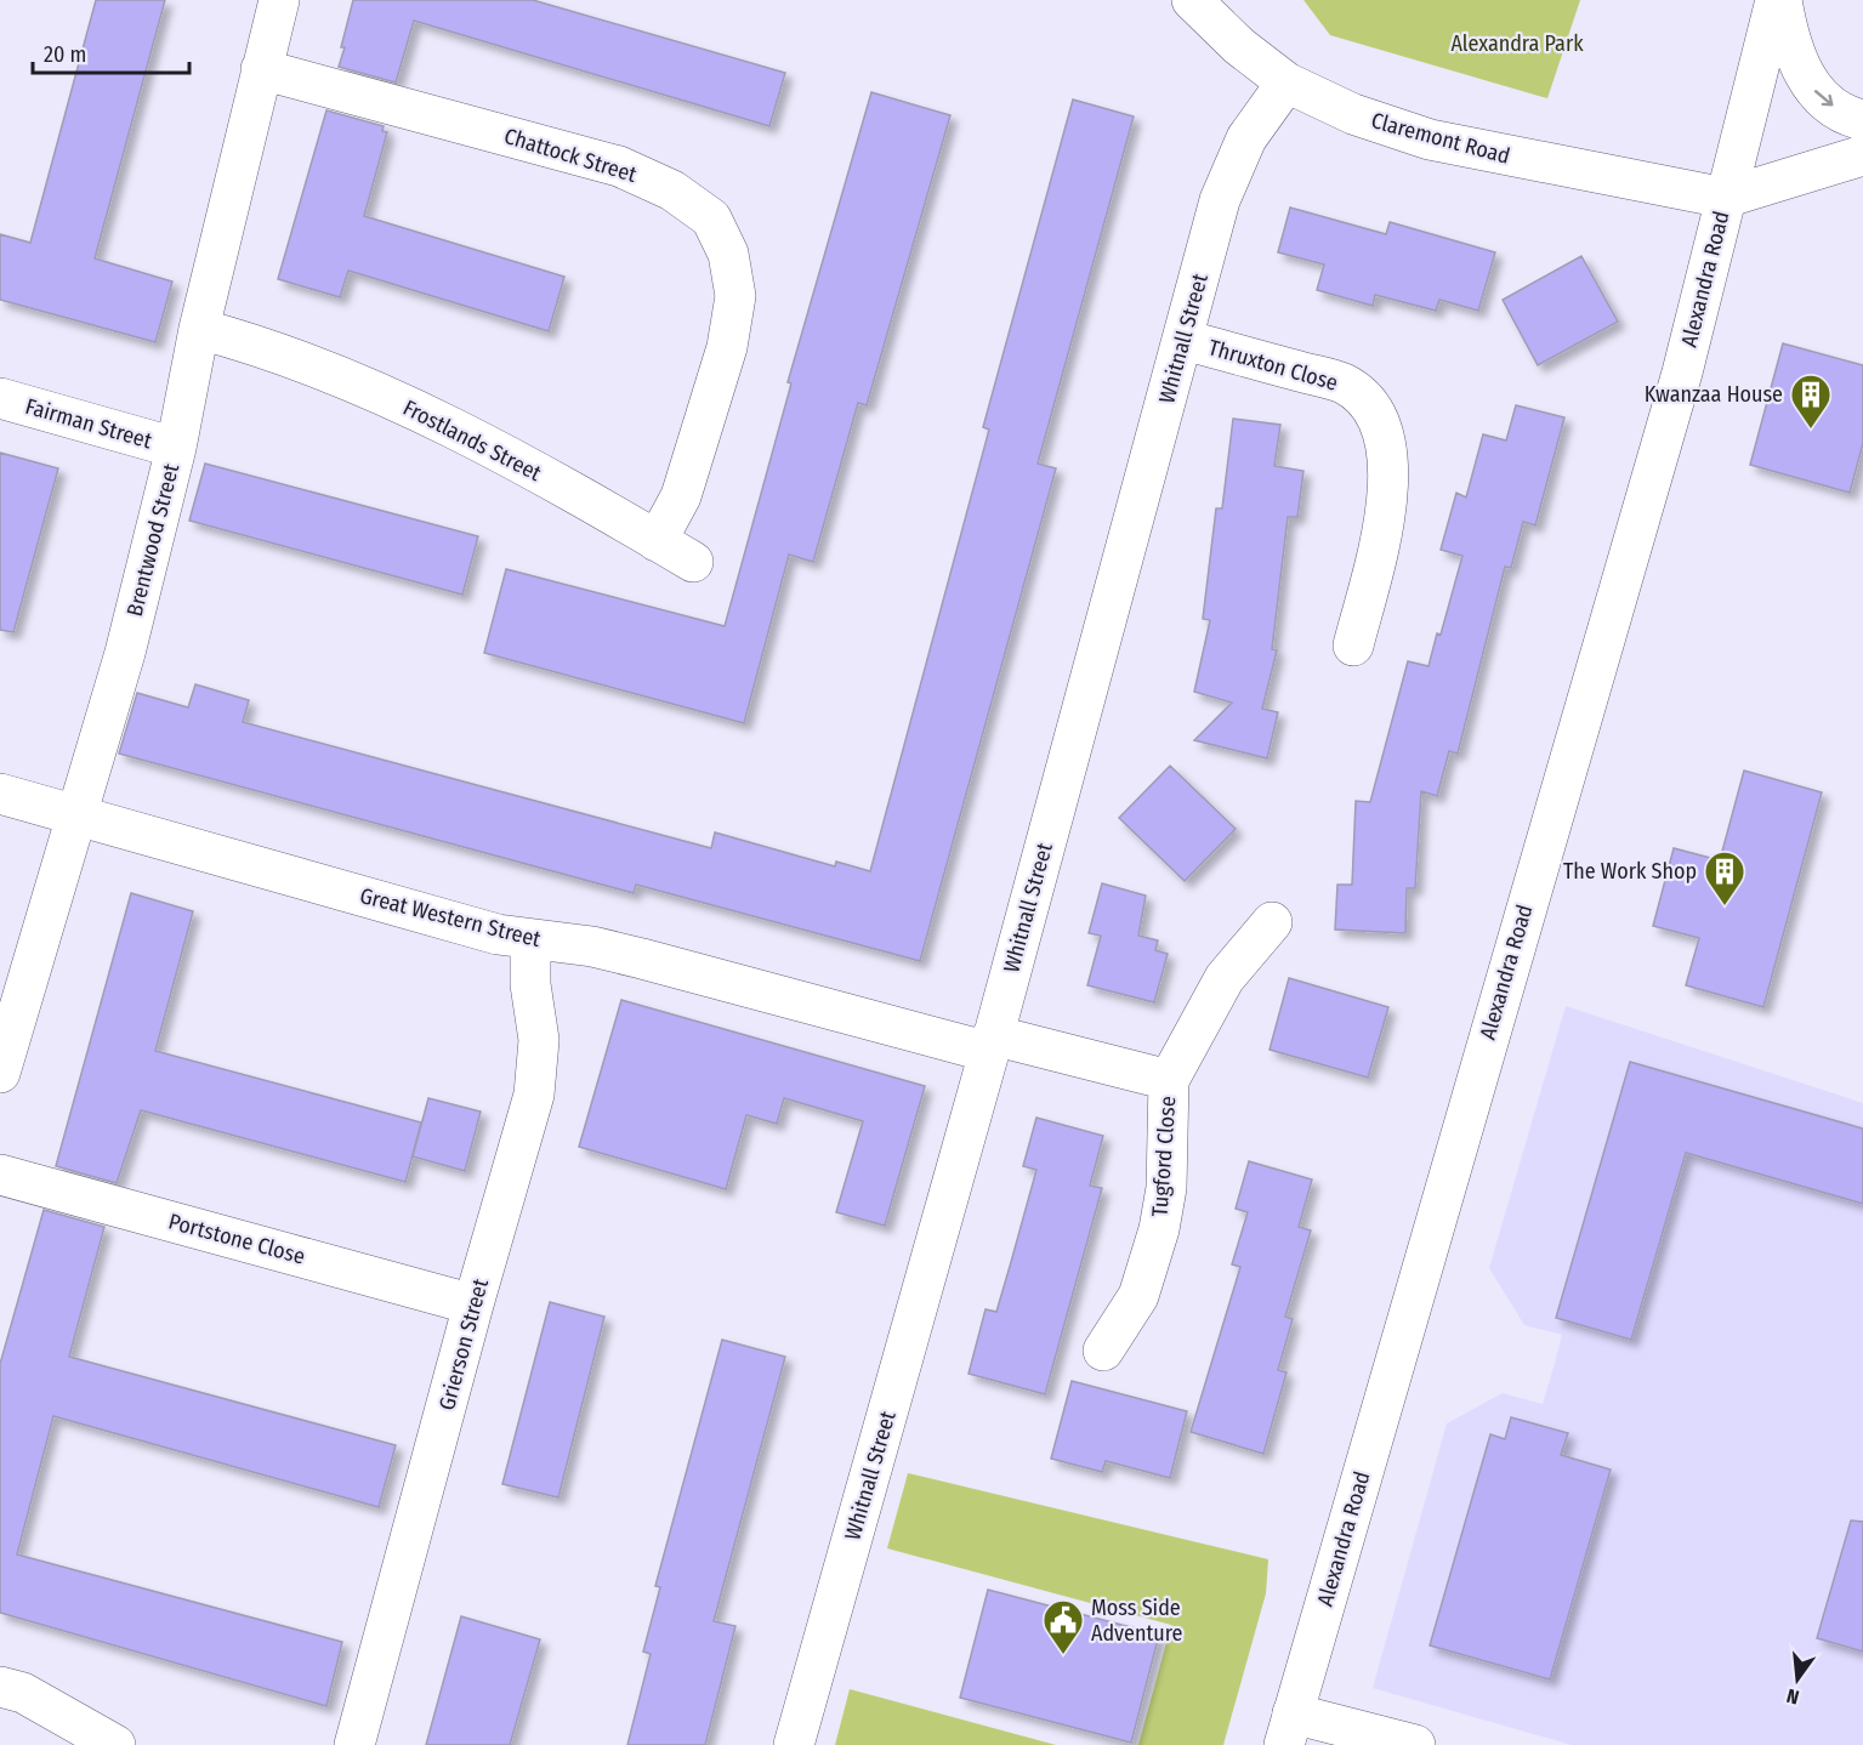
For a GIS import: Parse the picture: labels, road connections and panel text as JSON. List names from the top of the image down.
{
  "streets": {
    "street": [
      "Claremont Road",
      "Chattock Street",
      "Alexandra Road",
      "Whitnall Street",
      "Thruxton Close",
      "Fairman Street",
      "Frostlands Street",
      "Brentwood Street",
      "Great Western Street",
      "Tugford Close",
      "Portstone Close",
      "Grierson Street"
    ]
  },
  "crossings": [
    ["Claremont Road", "Alexandra Road"],
    ["Claremont Road", "Whitnall Street"],
    ["Chattock Street", "Frostlands Street"],
    ["Chattock Street", "Brentwood Street"],
    ["Whitnall Street", "Thruxton Close"],
    ["Whitnall Street", "Great Western Street"],
    ["Whitnall Street", "Tugford Close"],
    ["Fairman Street", "Brentwood Street"],
    ["Frostlands Street", "Brentwood Street"],
    ["Brentwood Street", "Great Western Street"],
    ["Great Western Street", "Tugford Close"],
    ["Great Western Street", "Grierson Street"],
    ["Portstone Close", "Grierson Street"]
  ],
  "parks": ["Alexandra Park"],
  "places": {
    "building": ["Kwanzaa House", "The Work Shop"],
    "public building": ["Moss Side Adventure"]
  },
  "scale_bar": "20 m",
  "north": "bottom"
}
